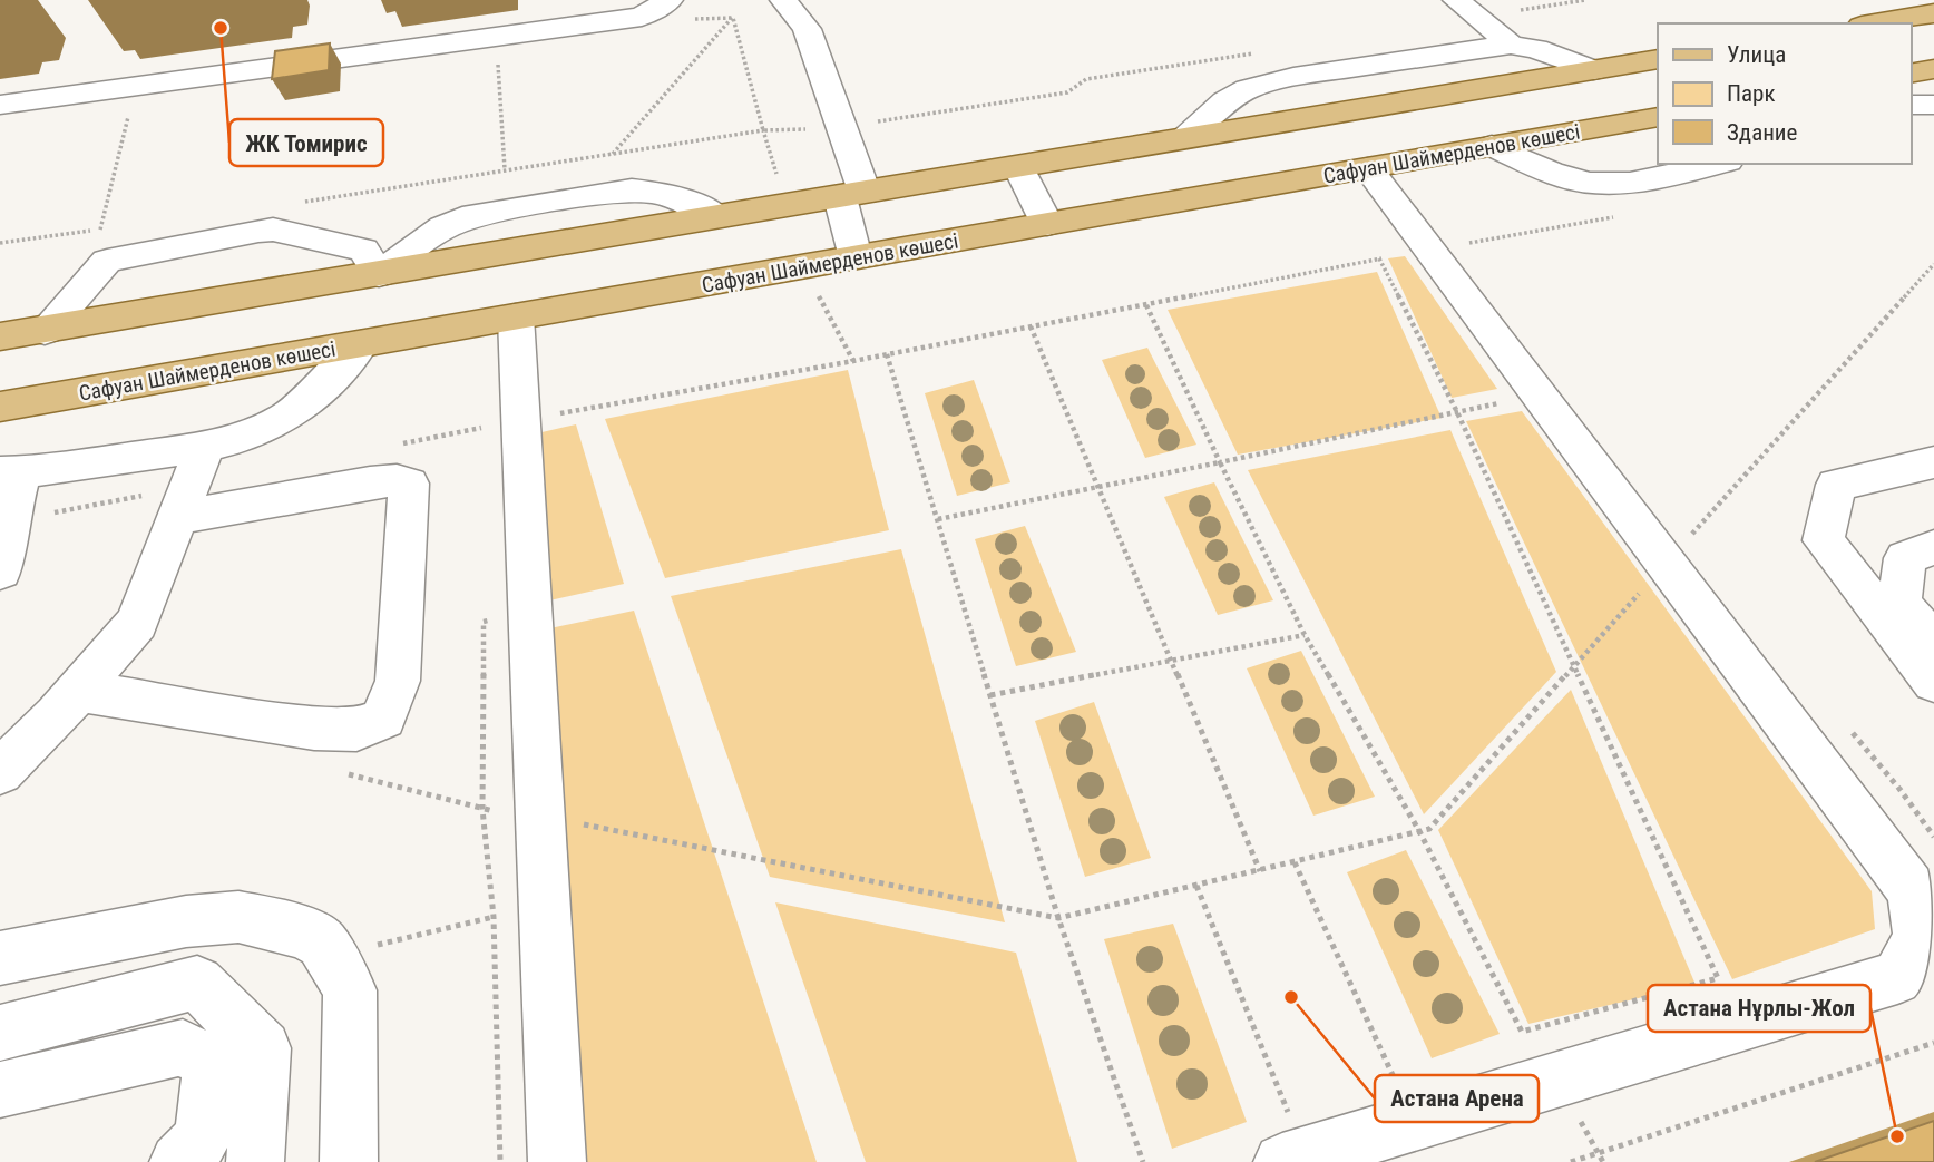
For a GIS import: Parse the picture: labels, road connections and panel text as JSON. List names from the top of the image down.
{
  "streets": {
    "main road": ["Сафуан Шаймерденов көшесі"]
  },
  "places": ["ЖК Томирис", "Астана Арена", "Астана Нұрлы-Жол"],
  "legend": ["Улица", "Парк", "Здание"]
}
